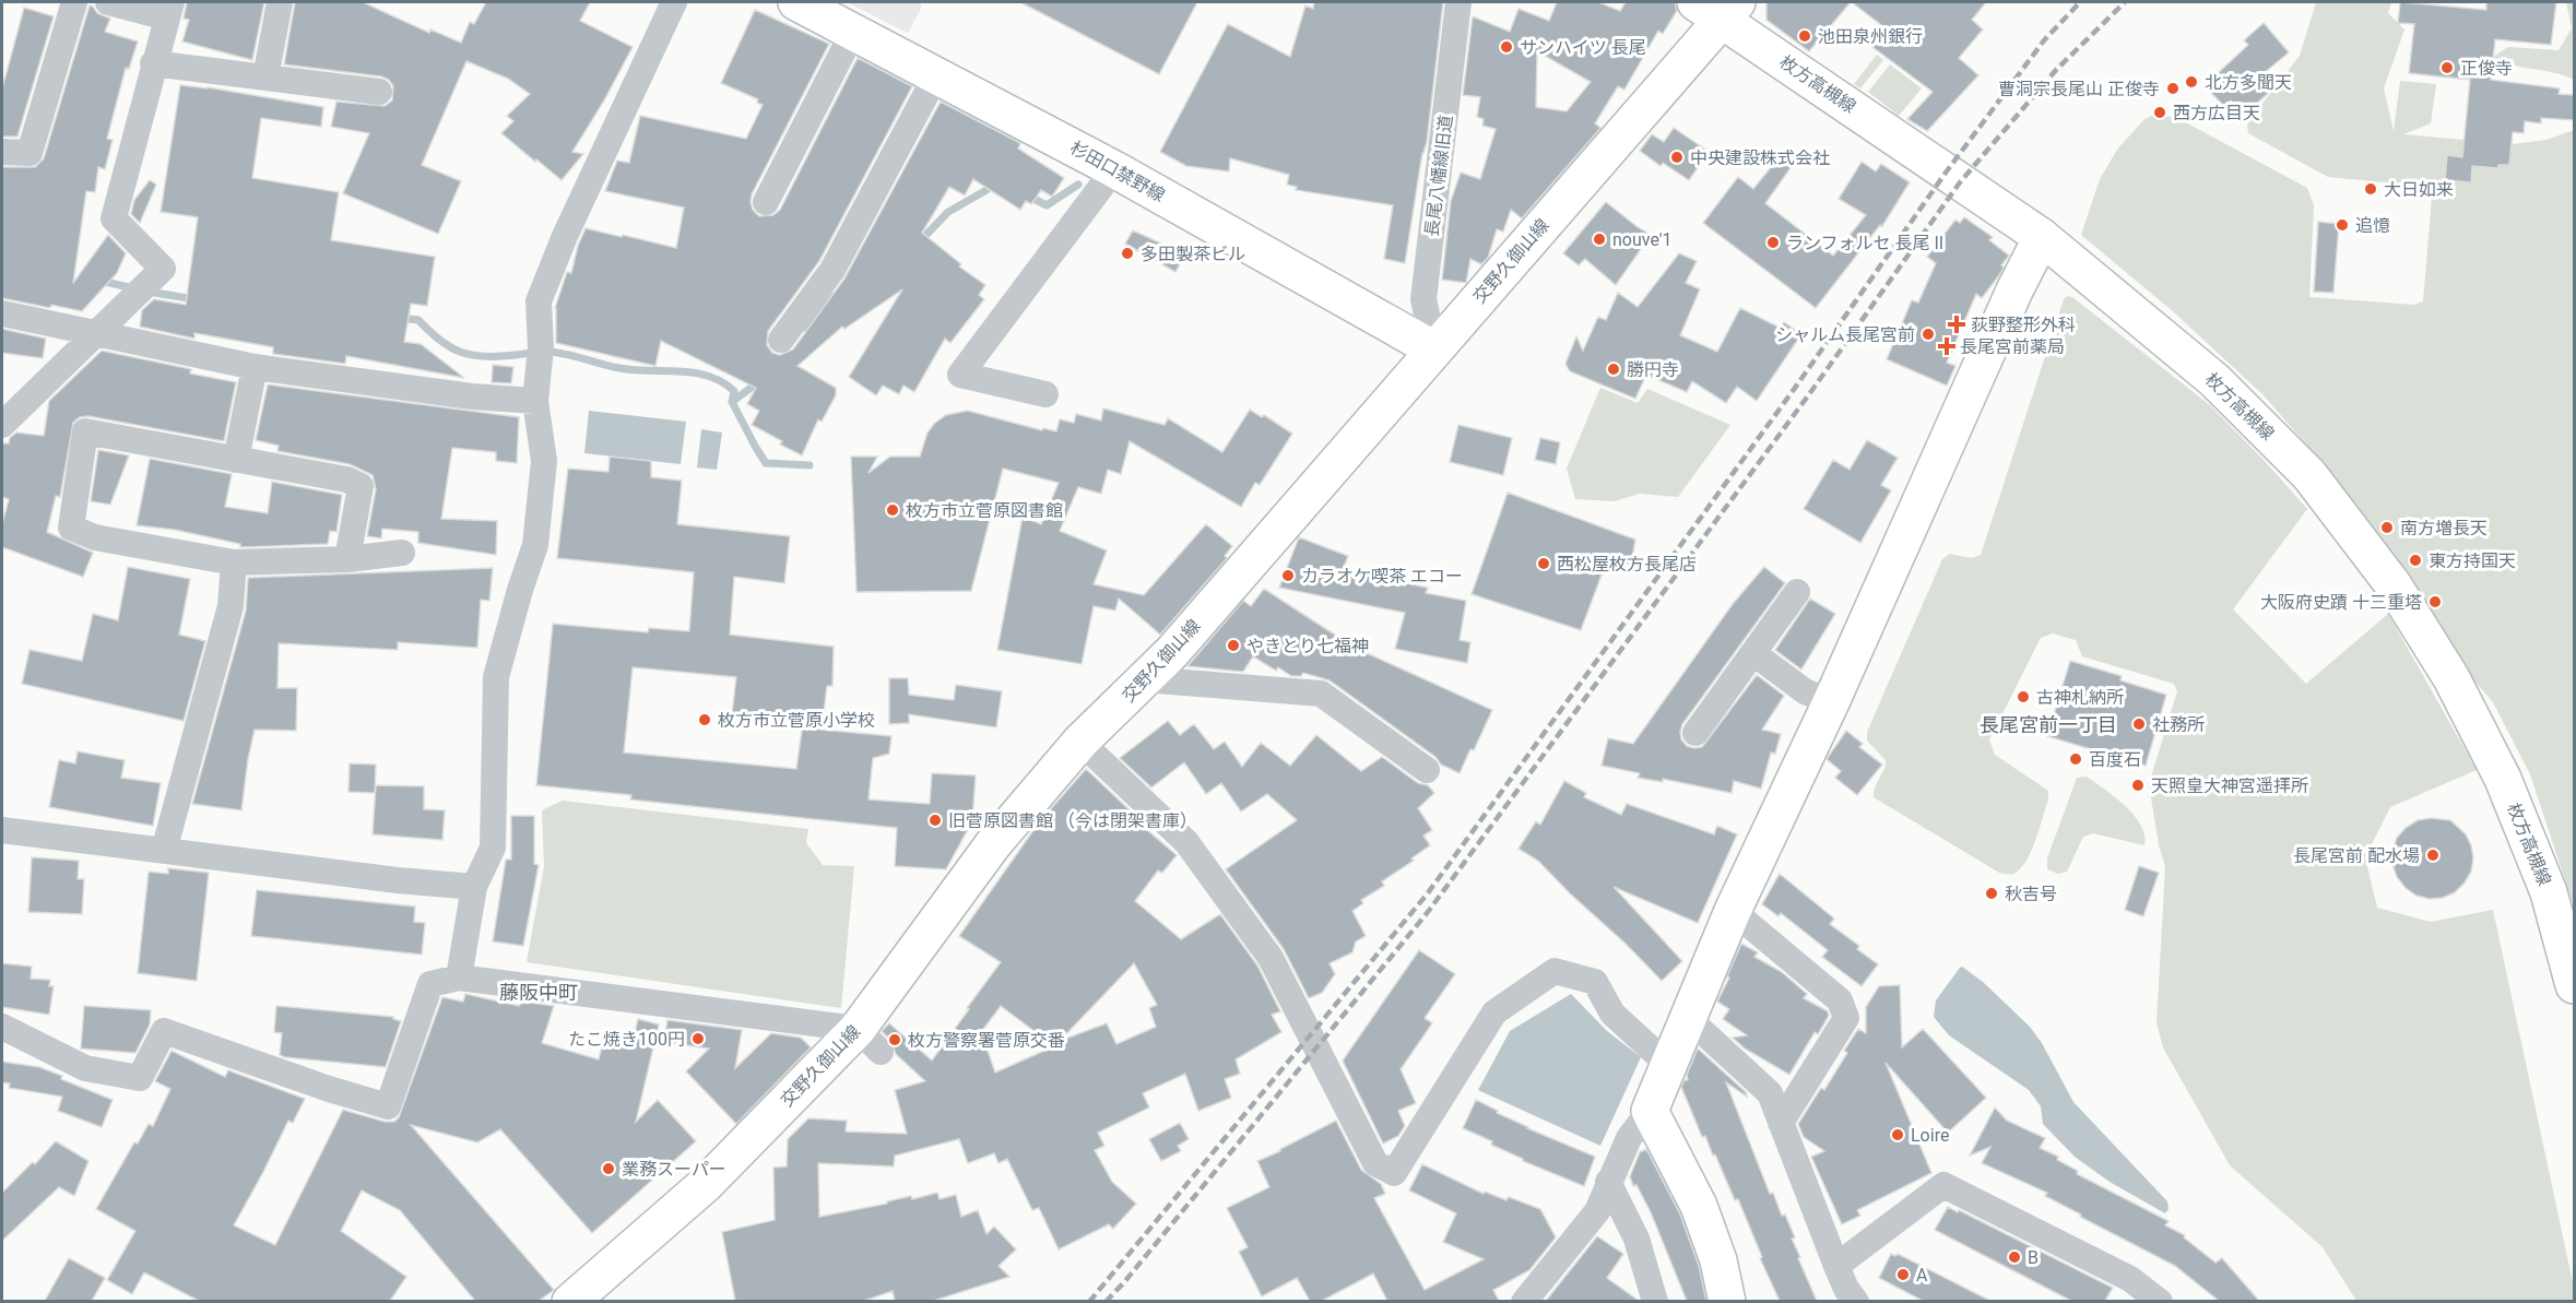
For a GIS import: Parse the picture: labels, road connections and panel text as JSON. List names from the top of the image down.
{
  "streets": {
    "main road": ["枚方高槻線", "杉田口禁野線", "交野久御山線"],
    "street": ["長尾八幡線旧道"]
  },
  "crossings": [
    ["枚方高槻線", "交野久御山線"],
    ["杉田口禁野線", "長尾八幡線旧道"],
    ["杉田口禁野線", "交野久御山線"],
    ["長尾八幡線旧道", "交野久御山線"]
  ],
  "districts": ["長尾宮前一丁目", "藤阪中町"],
  "places": {
    "other": [
      "池田泉州銀行",
      "サンハイツ 長尾",
      "正俊寺",
      "北方多聞天",
      "曹洞宗長尾山 正俊寺",
      "西方広目天",
      "中央建設株式会社",
      "大日如来",
      "追憶",
      "nouve'1",
      "ランフォルセ 長尾 II",
      "多田製茶ビル",
      "シャルム長尾宮前",
      "勝円寺",
      "枚方市立菅原図書館",
      "南方増長天",
      "東方持国天",
      "西松屋枚方長尾店",
      "カラオケ喫茶 エコー",
      "大阪府史蹟 十三重塔",
      "やきとり七福神",
      "古神札納所",
      "枚方市立菅原小学校",
      "社務所",
      "百度石",
      "天照皇大神宮遥拝所",
      "旧菅原図書館 （今は閉架書庫）",
      "長尾宮前 配水場",
      "秋吉号",
      "たこ焼き100円",
      "枚方警察署菅原交番",
      "Loire",
      "業務スーパー",
      "B",
      "A"
    ],
    "health": ["荻野整形外科", "長尾宮前薬局"]
  }
}
